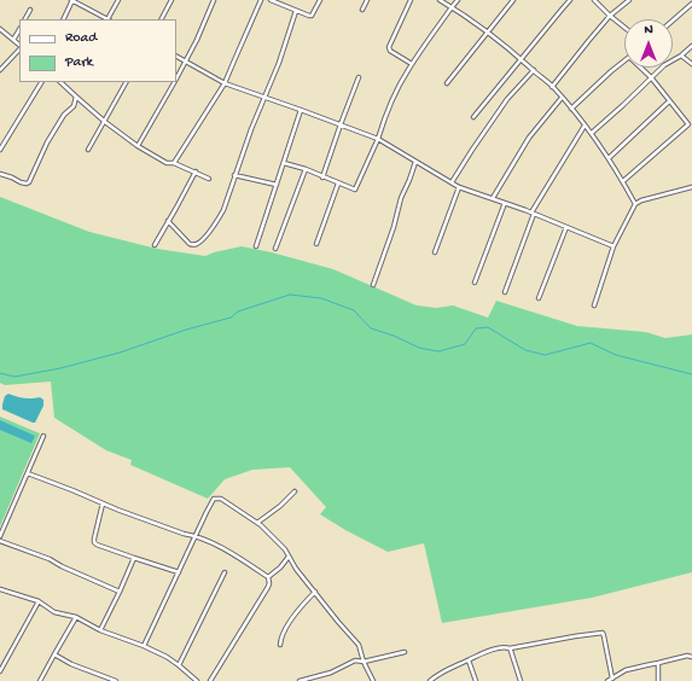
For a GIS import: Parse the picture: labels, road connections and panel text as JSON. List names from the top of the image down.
{
  "legend": ["Road", "Park"],
  "north": "top"
}
